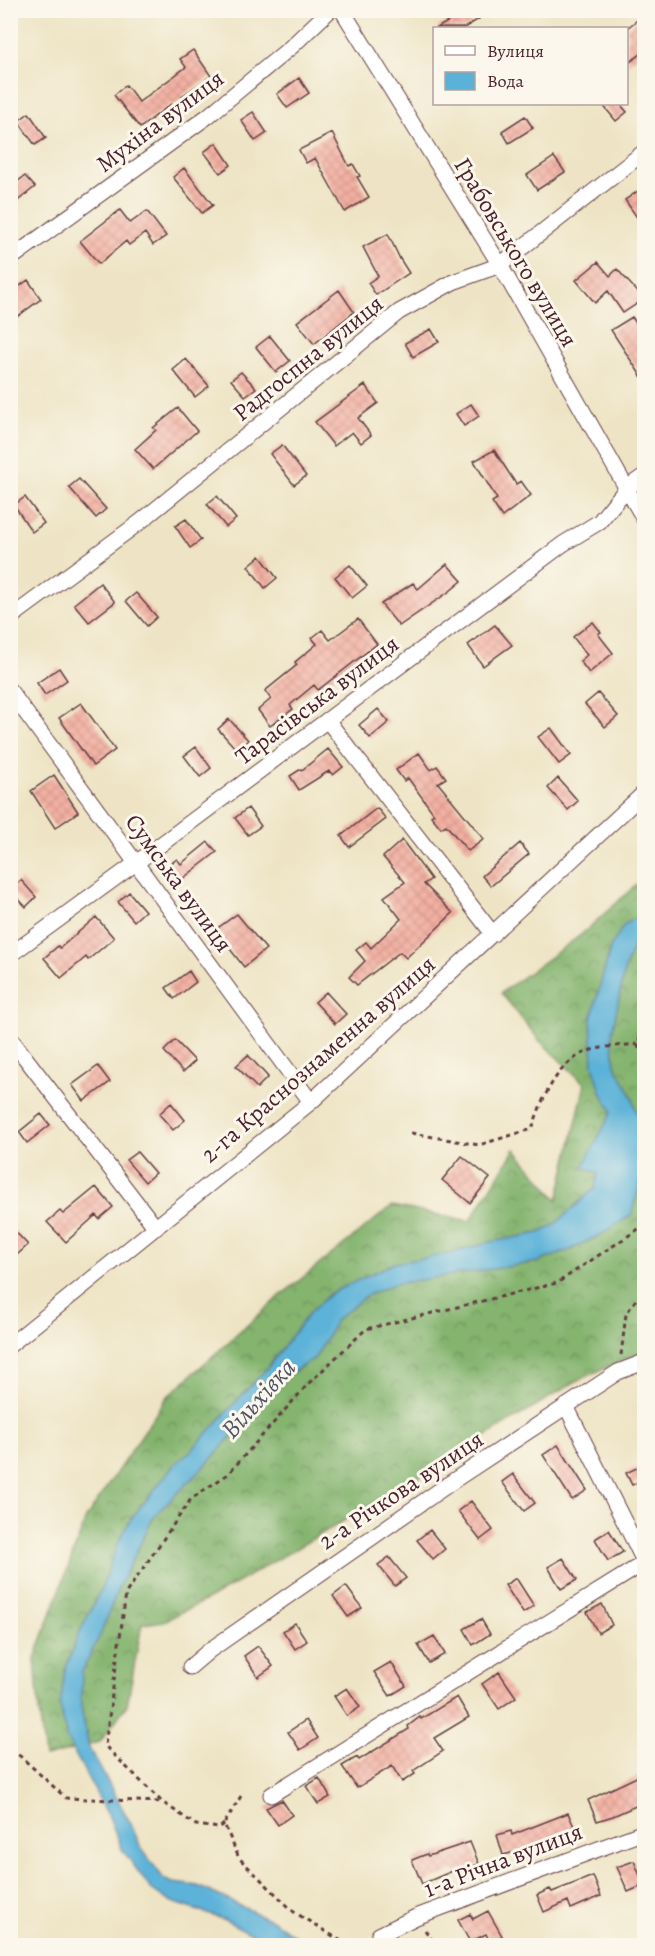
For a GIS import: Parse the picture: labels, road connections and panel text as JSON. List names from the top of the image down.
{
  "streets": {
    "street": [
      "Мухіна вулиця",
      "Грабовського вулиця",
      "Радгоспна вулиця",
      "Тарасівська вулиця",
      "Сумська вулиця",
      "2-га Краснознаменна вулиця",
      "2-а Річкова вулиця",
      "1-а Річна вулиця"
    ]
  },
  "crossings": [
    ["Грабовського вулиця", "Радгоспна вулиця"],
    ["Грабовського вулиця", "Тарасівська вулиця"],
    ["Тарасівська вулиця", "Сумська вулиця"],
    ["Сумська вулиця", "2-га Краснознаменна вулиця"]
  ],
  "water": ["Вільхівка"],
  "legend": ["Вулиця", "Вода"]
}
